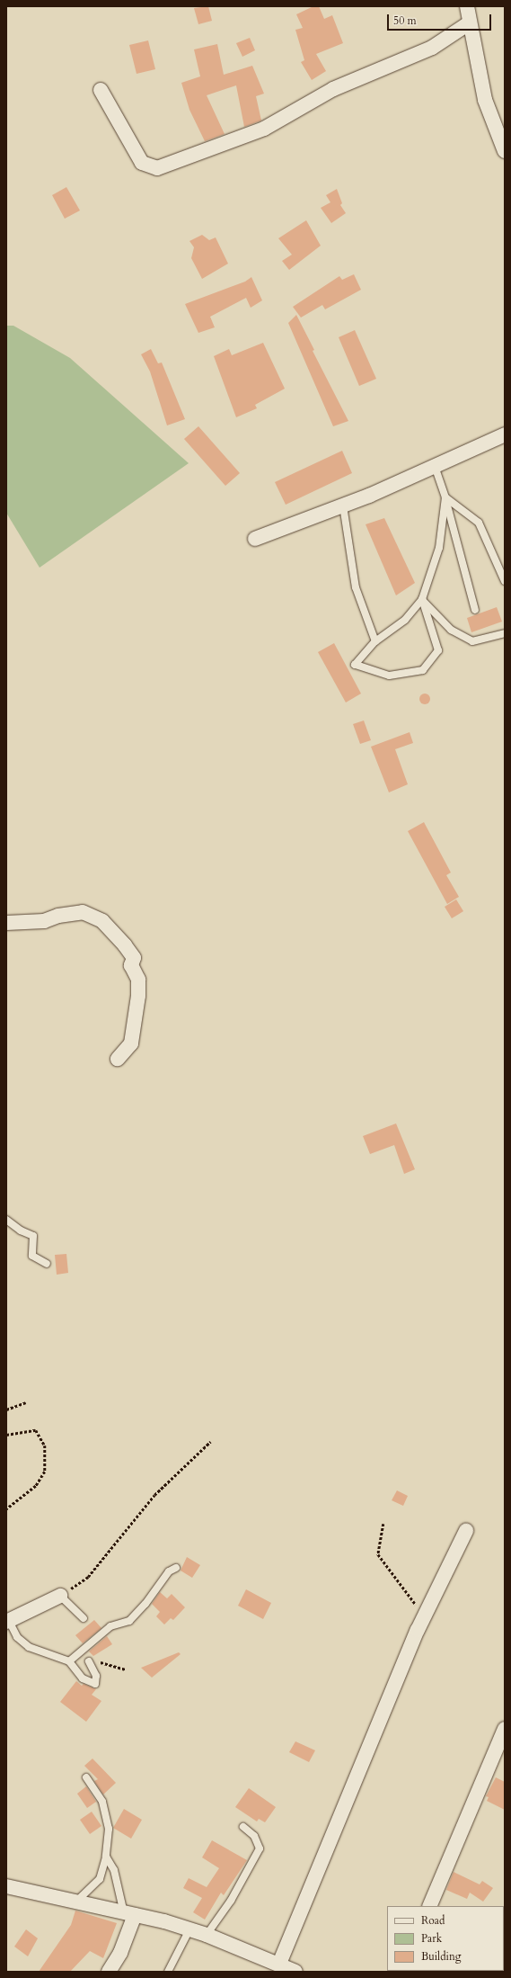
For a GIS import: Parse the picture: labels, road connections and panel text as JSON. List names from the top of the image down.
{
  "legend": ["Road", "Park", "Building"],
  "scale_bar": "50 m"
}
